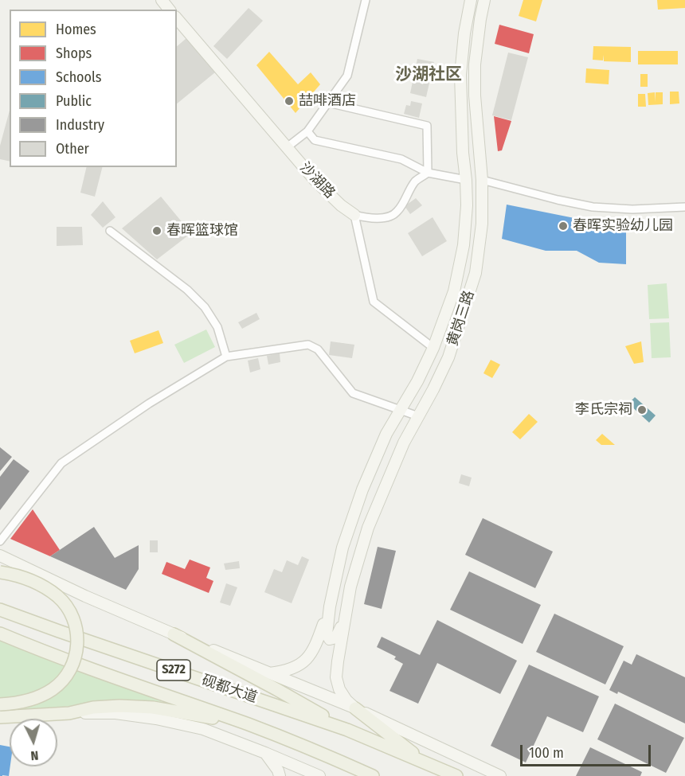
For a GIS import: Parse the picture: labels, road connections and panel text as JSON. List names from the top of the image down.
{
  "streets": {
    "main road": [
      "沙湖路",
      "黄岗三路",
      "S272",
      "砚都大道"
    ]
  },
  "districts": ["沙湖社区"],
  "places": [
    "喆啡酒店",
    "春晖实验幼儿园",
    "春晖篮球馆",
    "李氏宗祠"
  ],
  "legend": [
    "Homes",
    "Shops",
    "Schools",
    "Public",
    "Industry",
    "Other"
  ],
  "scale_bar": "100 m",
  "north": "bottom"
}
